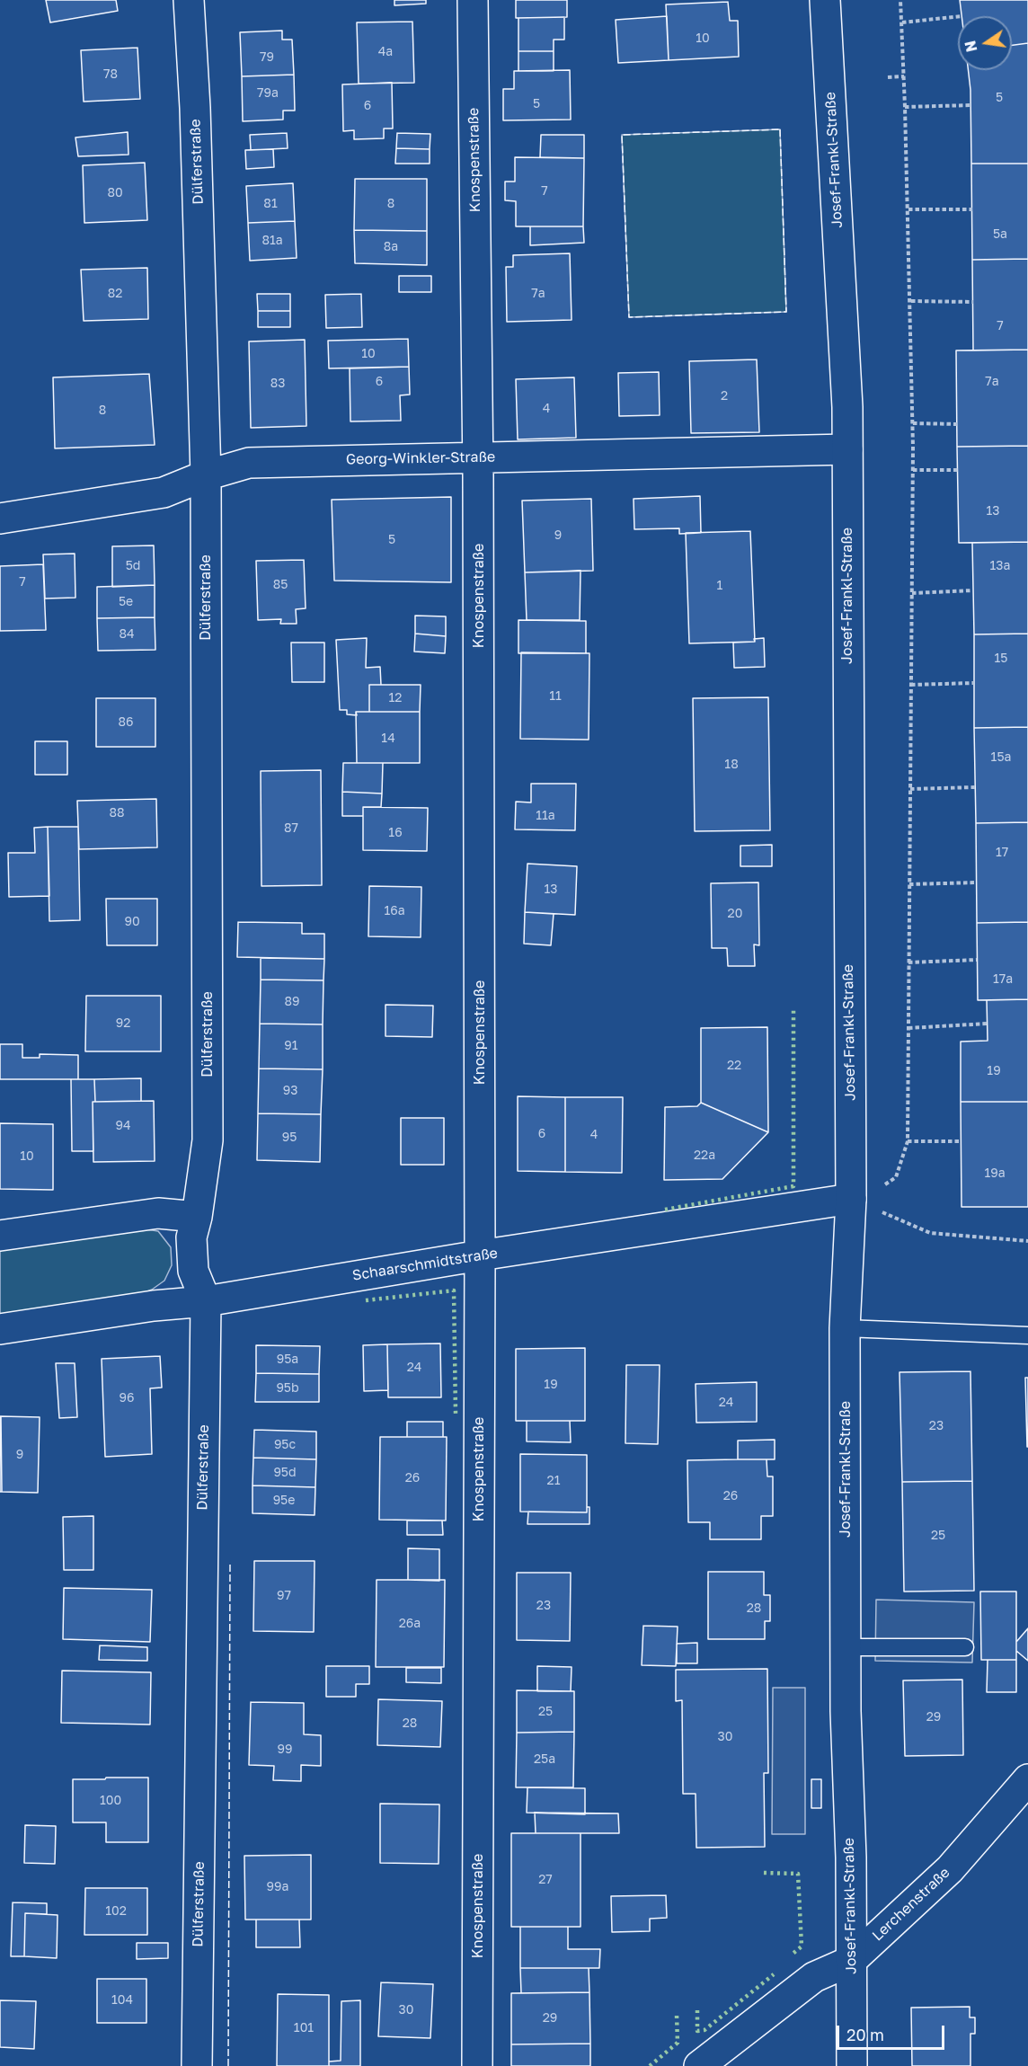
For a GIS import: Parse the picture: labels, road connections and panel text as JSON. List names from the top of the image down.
{
  "streets": {
    "street": [
      "Knospenstraße",
      "Josef-Frankl-Straße",
      "Dülferstraße",
      "Georg-Winkler-Straße",
      "Schaarschmidtstraße",
      "Lerchenstraße"
    ]
  },
  "crossings": [
    ["Knospenstraße", "Georg-Winkler-Straße"],
    ["Knospenstraße", "Schaarschmidtstraße"],
    ["Josef-Frankl-Straße", "Georg-Winkler-Straße"],
    ["Josef-Frankl-Straße", "Schaarschmidtstraße"],
    ["Josef-Frankl-Straße", "Lerchenstraße"],
    ["Dülferstraße", "Georg-Winkler-Straße"],
    ["Dülferstraße", "Schaarschmidtstraße"]
  ],
  "house_numbers": [
    "10",
    "4a",
    "79",
    "78",
    "79a",
    "5",
    "5",
    "6",
    "7",
    "80",
    "81",
    "8",
    "5a",
    "81a",
    "8a",
    "82",
    "7a",
    "7",
    "10",
    "6",
    "7a",
    "83",
    "2",
    "4",
    "8",
    "13",
    "9",
    "5",
    "5d",
    "13a",
    "7",
    "85",
    "1",
    "5e",
    "84",
    "15",
    "11",
    "12",
    "86",
    "14",
    "15a",
    "18",
    "88",
    "11a",
    "87",
    "16",
    "17",
    "13",
    "16a",
    "20",
    "90",
    "17a",
    "89",
    "92",
    "91",
    "22",
    "19",
    "93",
    "94",
    "6",
    "4",
    "95",
    "22a",
    "10",
    "19a",
    "95a",
    "24",
    "19",
    "95b",
    "96",
    "24",
    "23",
    "95c",
    "9",
    "95d",
    "26",
    "21",
    "26",
    "95e",
    "25",
    "97",
    "23",
    "28",
    "26a",
    "25",
    "29",
    "28",
    "30",
    "99",
    "25a",
    "100",
    "27",
    "99a",
    "102",
    "104",
    "30",
    "29",
    "101"
  ],
  "scale_bar": "20 m",
  "north": "left"
}
